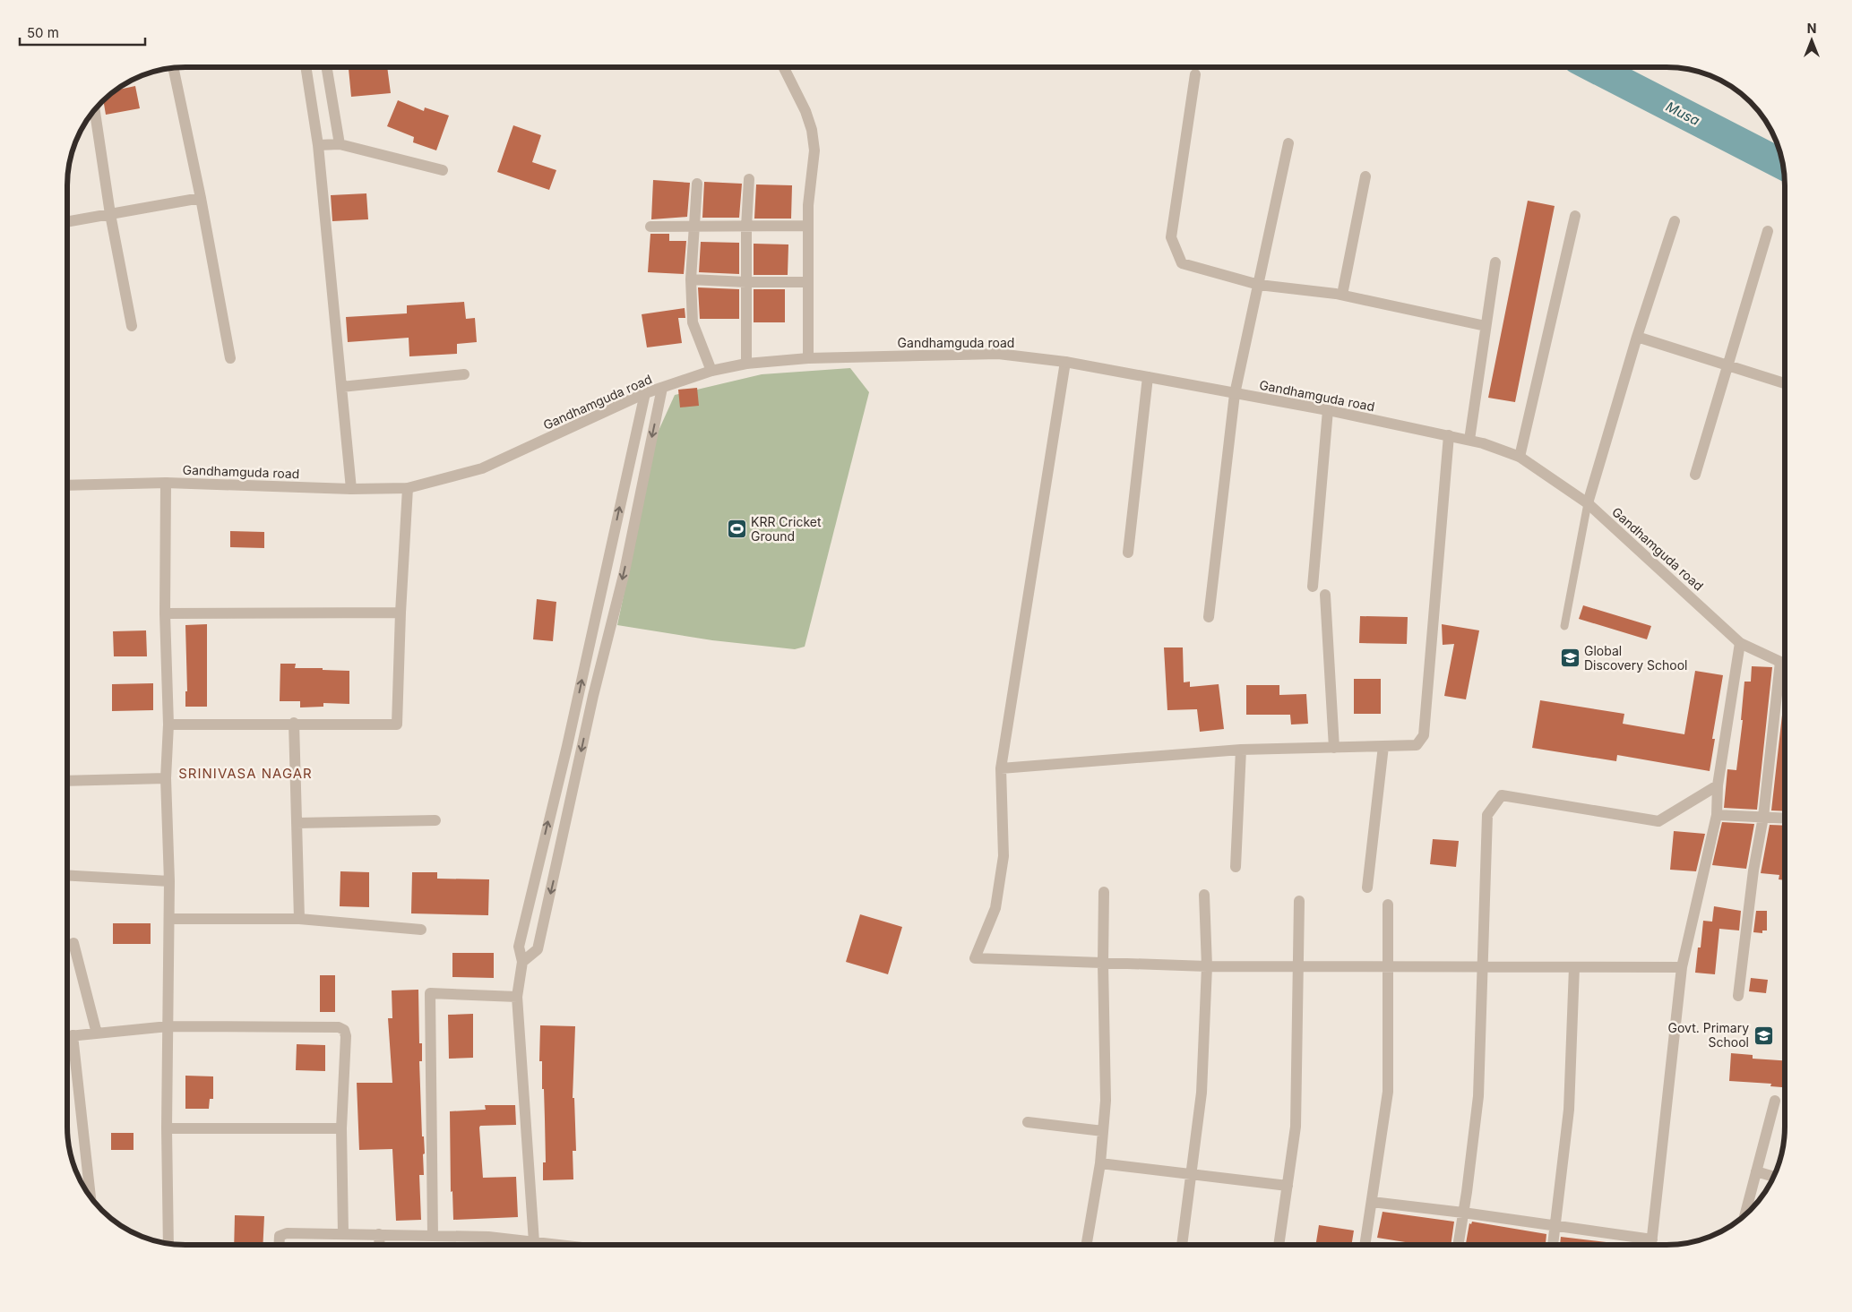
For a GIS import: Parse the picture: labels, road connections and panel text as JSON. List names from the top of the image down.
{
  "streets": {
    "street": ["Gandhamguda road"]
  },
  "districts": ["SRINIVASA NAGAR"],
  "water": ["Musa"],
  "places": {
    "sports": ["KRR Cricket Ground"],
    "school or university": ["Global Discovery School", "Govt. Primary School"]
  },
  "scale_bar": "50 m",
  "north": "top"
}
